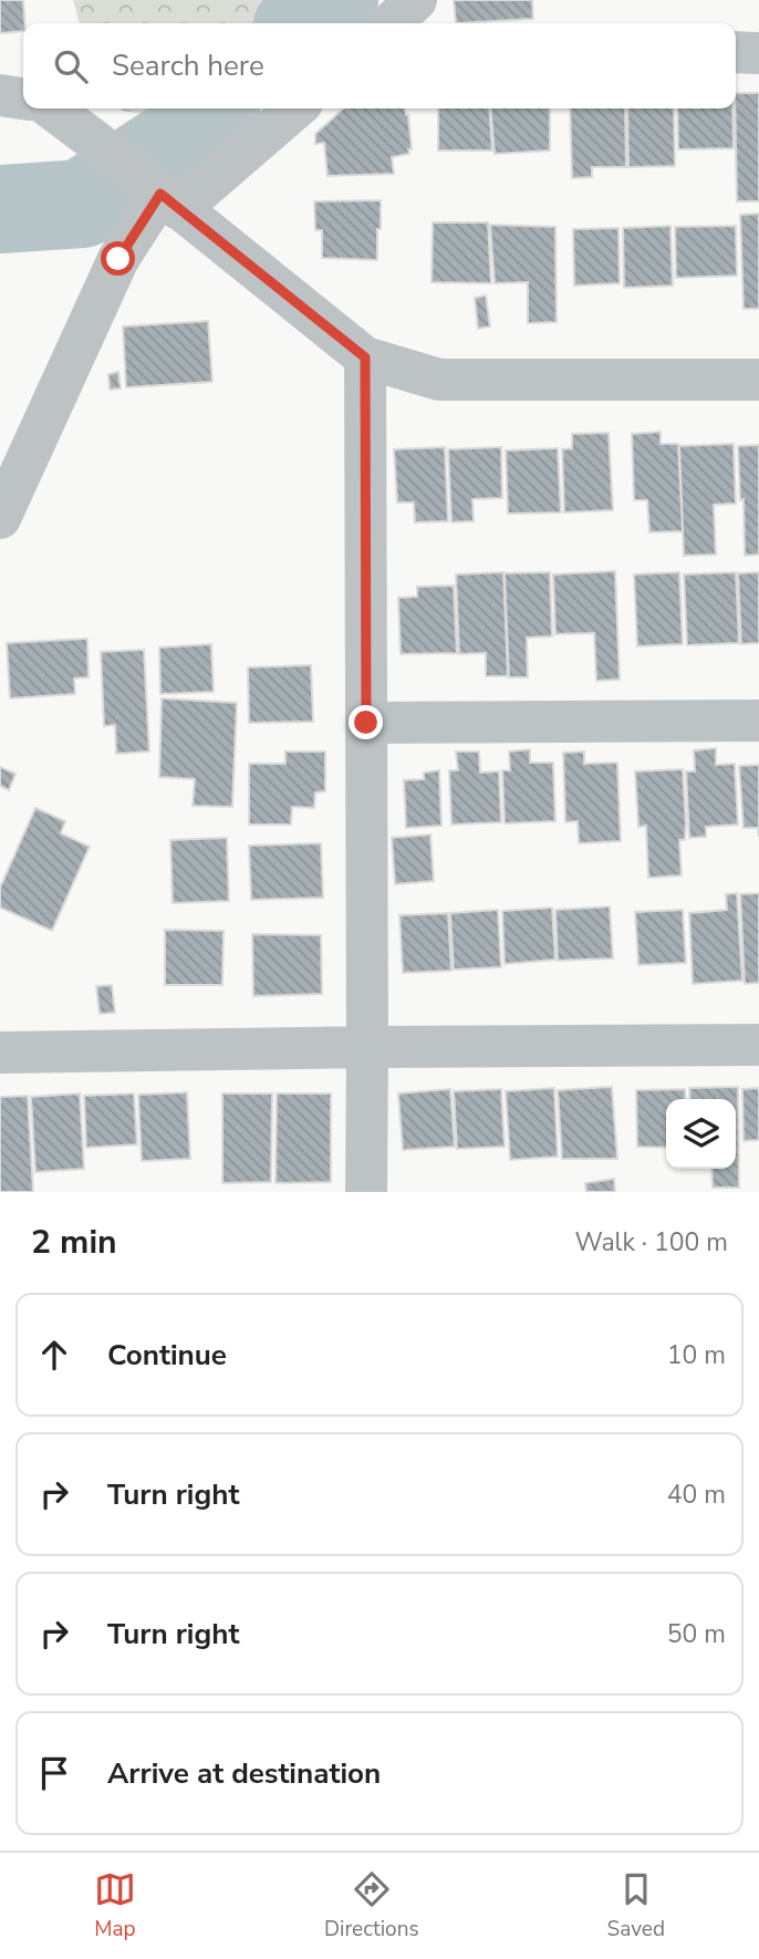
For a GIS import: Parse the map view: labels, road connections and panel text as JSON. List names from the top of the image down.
{
  "page": {
    "search": "Search here",
    "heading": ["2 min", "Walk · 100 m"],
    "list": [
      ["Continue", "10 m"],
      ["Turn right", "40 m"],
      ["Turn right", "50 m"],
      "Arrive at destination"
    ],
    "nav": ["Map", "Directions", "Saved"]
  }
}
